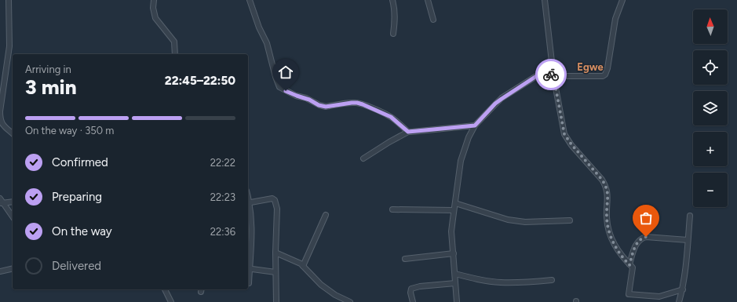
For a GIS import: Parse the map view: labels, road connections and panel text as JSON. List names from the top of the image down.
{
  "districts": ["Egwe"],
  "north": "top",
  "page": {
    "map_buttons": ["+", "−"],
    "heading": ["3 min", "Arriving in", "22:45–22:50"],
    "bar": "On the way · 350 m",
    "list": [
      ["Confirmed", "22:22"],
      ["Preparing", "22:23"],
      ["On the way", "22:36"],
      "Delivered"
    ]
  }
}
